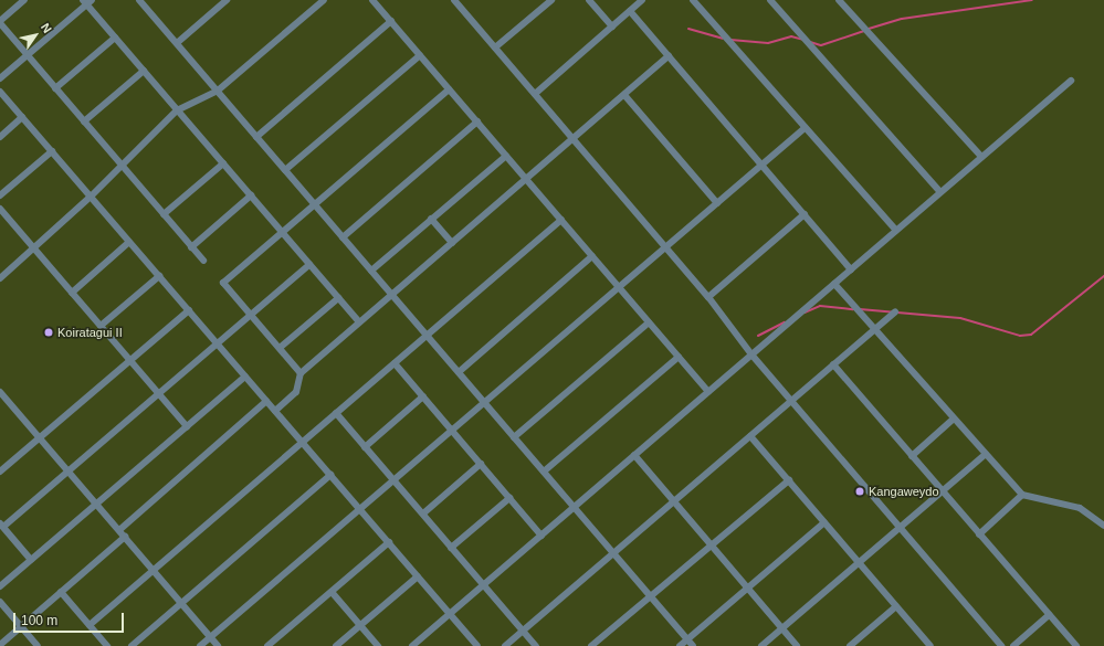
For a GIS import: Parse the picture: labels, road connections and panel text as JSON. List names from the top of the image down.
{
  "places": ["Koiratagui II", "Kangaweydo"],
  "scale_bar": "100 m",
  "north": "top right"
}
